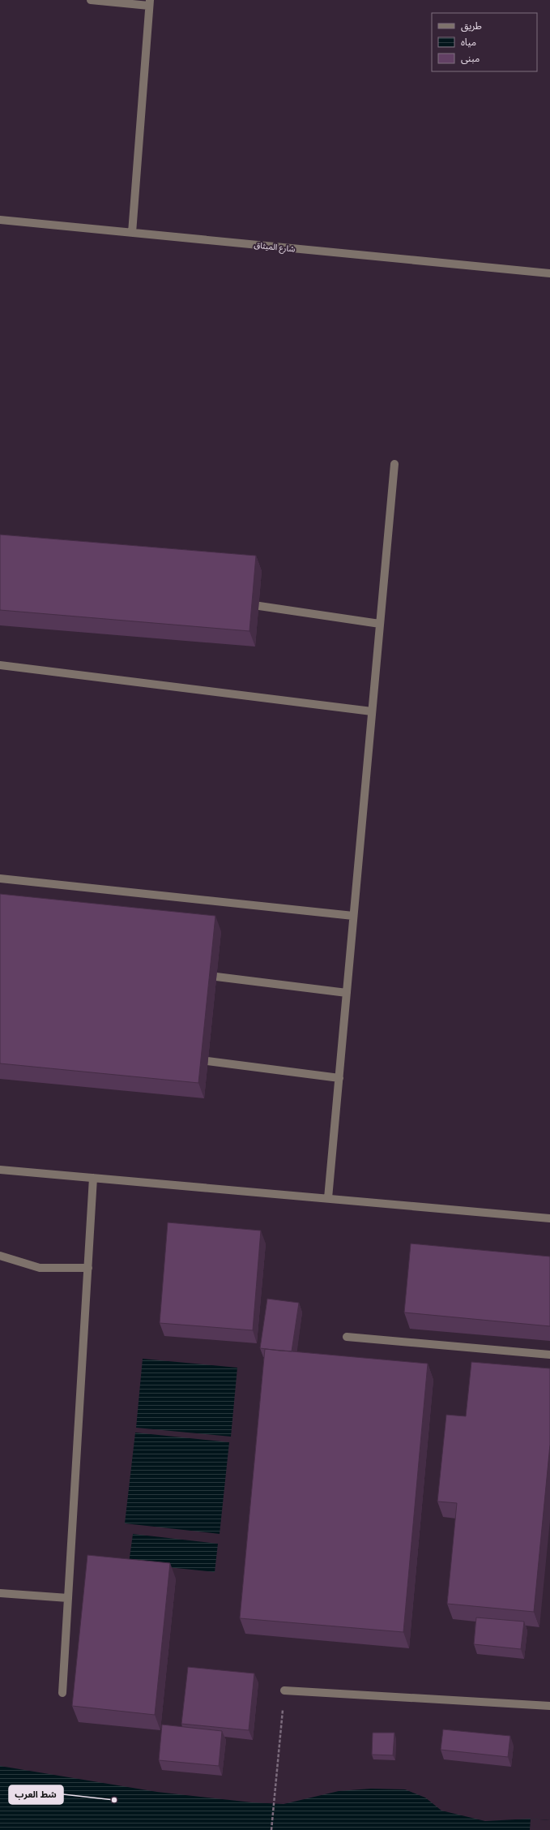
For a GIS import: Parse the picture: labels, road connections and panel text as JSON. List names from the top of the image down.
{
  "streets": {
    "street": ["شارع الميثاق"]
  },
  "places": ["شط العرب"],
  "legend": ["طريق", "مياه", "مبنى"]
}
